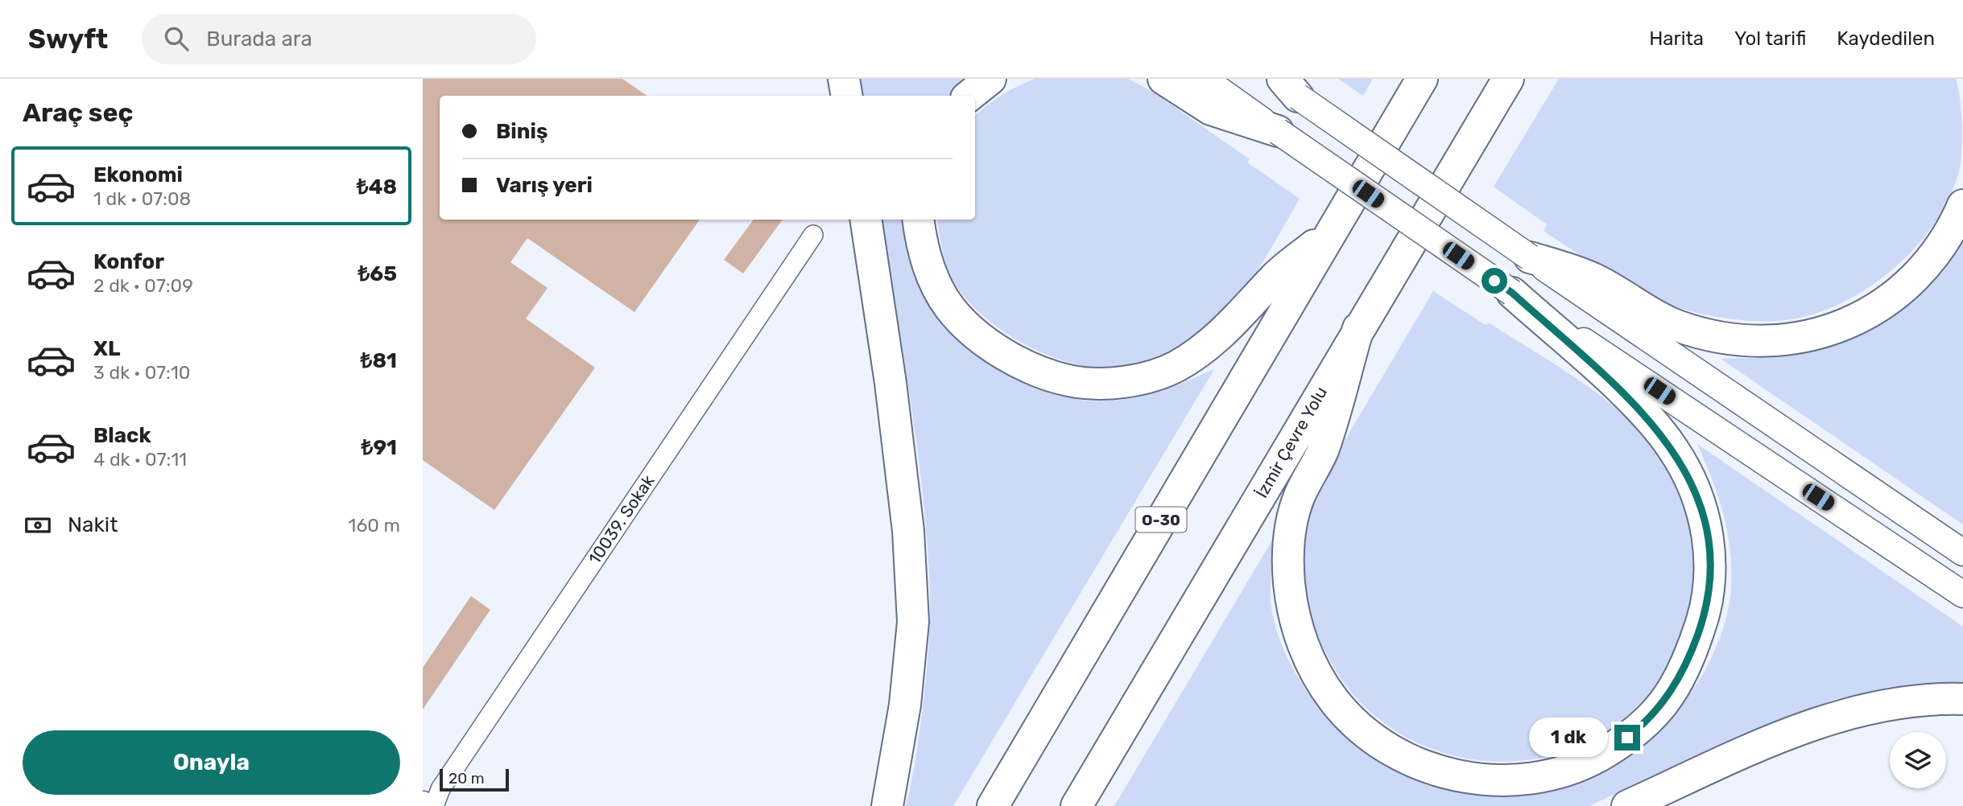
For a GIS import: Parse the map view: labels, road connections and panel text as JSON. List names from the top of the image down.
{
  "streets": {
    "highway": ["İzmir Çevre Yolu", "O-30"],
    "street": ["10039. Sokak"]
  },
  "scale_bar": "20 m",
  "page": {
    "header": "Swyft",
    "search": "Burada ara",
    "nav": ["Harita", "Yol tarifi", "Kaydedilen"],
    "heading": "Araç seç",
    "banner": ["Biniş", "Varış yeri"],
    "list": [
      {
        "name": "Ekonomi",
        "note": "1 dk · 07:08",
        "value": "₺48"
      },
      {
        "name": "Konfor",
        "note": "2 dk · 07:09",
        "value": "₺65"
      },
      {
        "name": "XL",
        "note": "3 dk · 07:10",
        "value": "₺81"
      },
      {
        "name": "Black",
        "note": "4 dk · 07:11",
        "value": "₺91"
      }
    ],
    "pay": ["Nakit", "160 m"],
    "bubble": "1 dk",
    "buttons": "Onayla",
    "scale": "20 m"
  }
}
